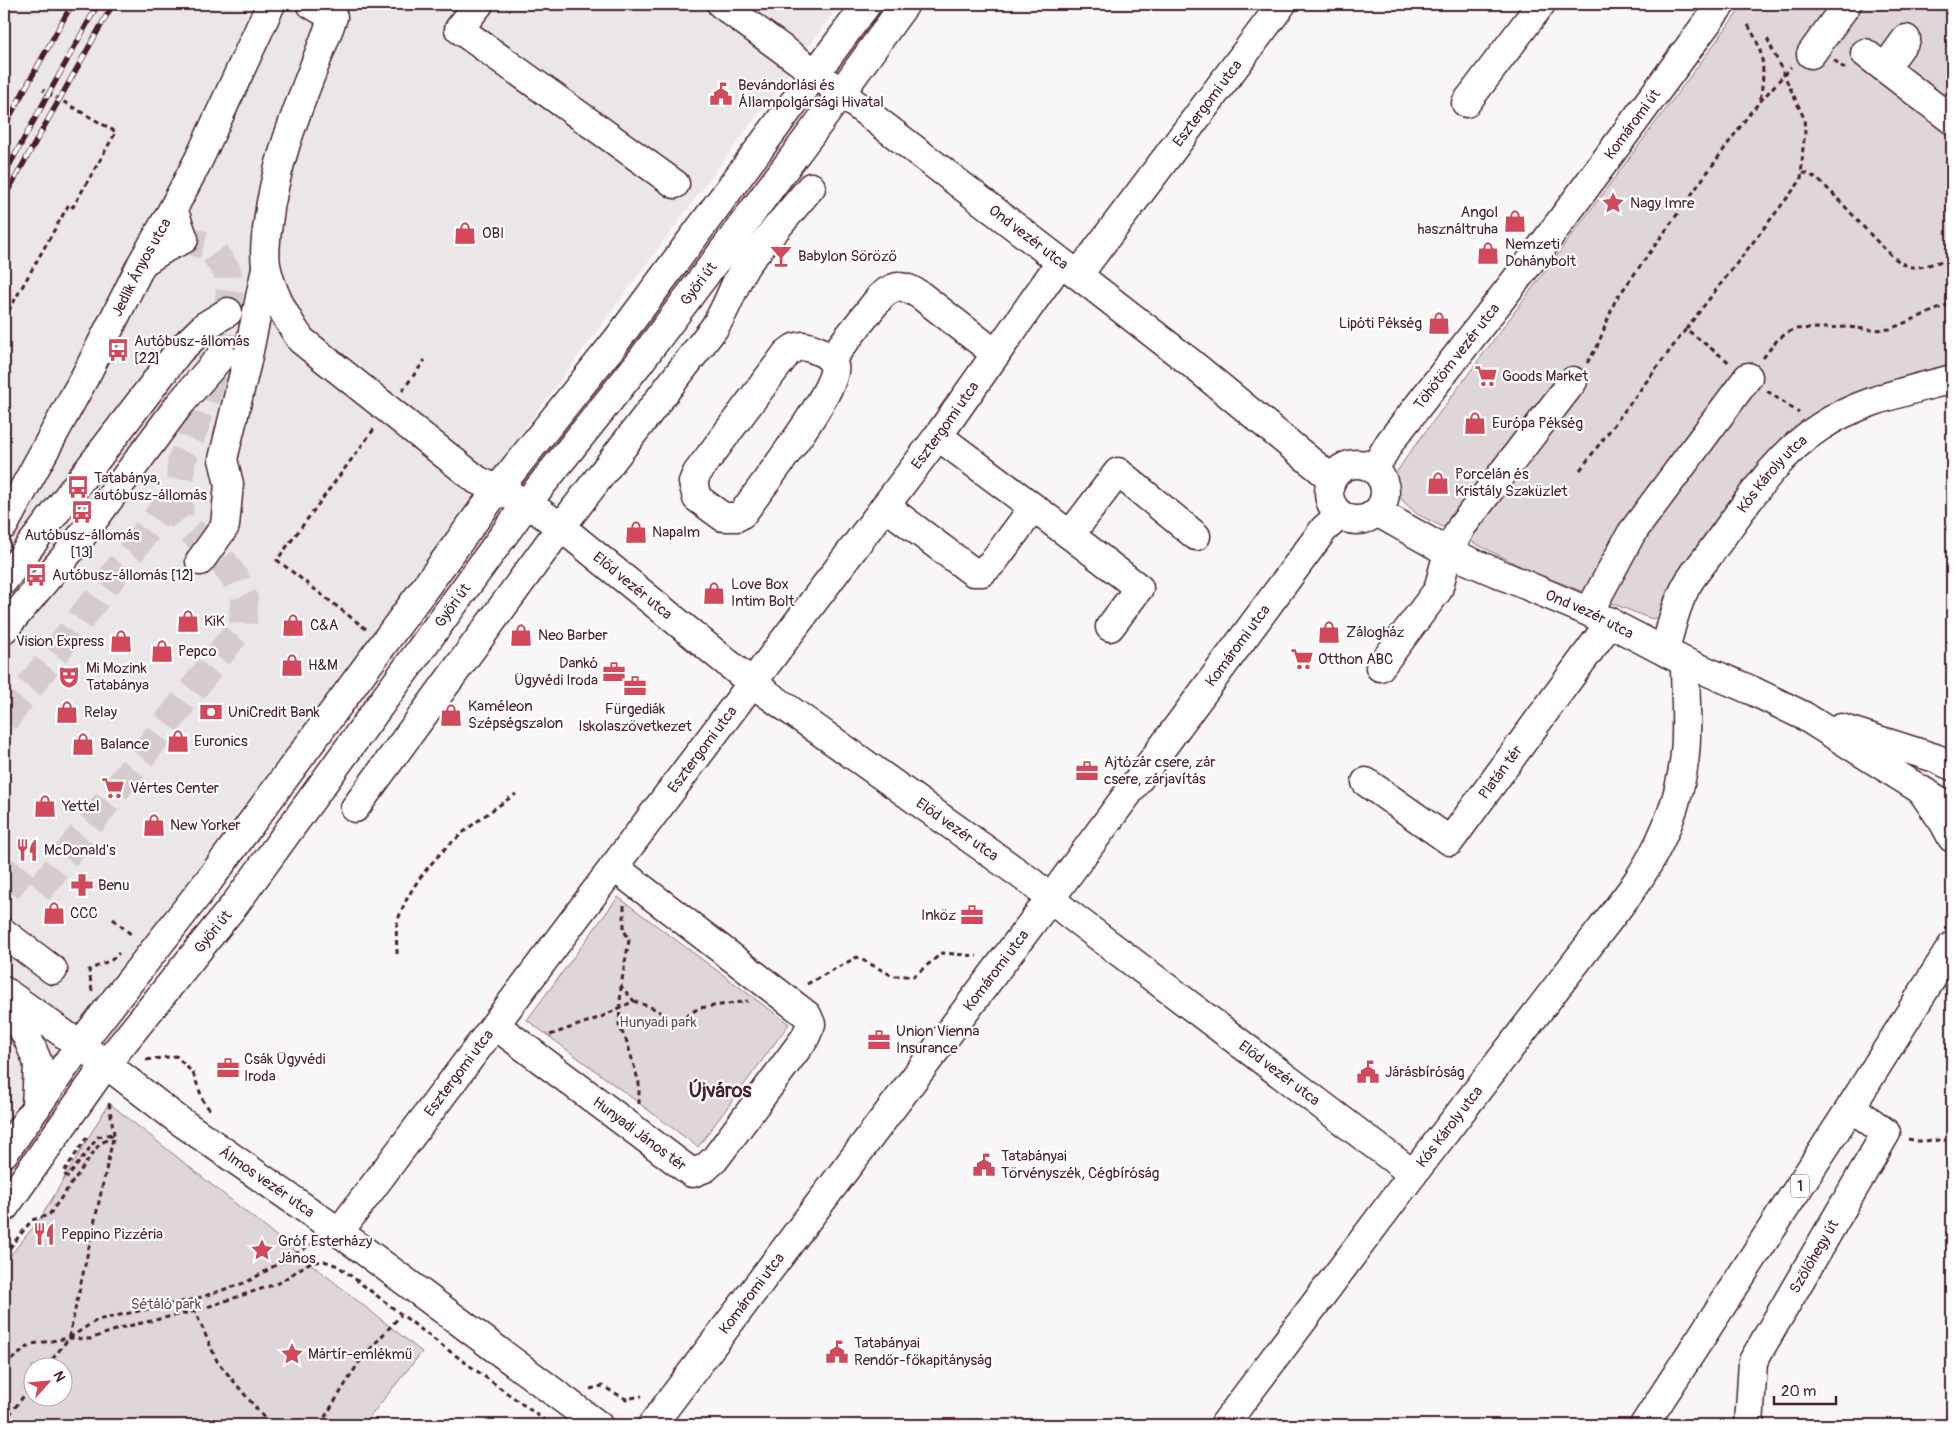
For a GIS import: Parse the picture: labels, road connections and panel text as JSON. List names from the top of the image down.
{
  "streets": {
    "street": [
      "Esztergomi utca",
      "Komáromi út",
      "Ond vezér utca",
      "Jedlik Ányos utca",
      "Győri út",
      "Töhötöm vezér utca",
      "Kós Károly utca",
      "Előd vezér utca",
      "Komáromi utca",
      "Platán tér",
      "Hunyadi János tér",
      "Álmos vezér utca",
      "1",
      "Szőlőhegy út"
    ]
  },
  "crossings": [
    ["Esztergomi utca", "Ond vezér utca"],
    ["Esztergomi utca", "Előd vezér utca"],
    ["Esztergomi utca", "Hunyadi János tér"],
    ["Esztergomi utca", "Álmos vezér utca"],
    ["Komáromi út", "Töhötöm vezér utca"],
    ["Ond vezér utca", "Győri út"],
    ["Ond vezér utca", "Töhötöm vezér utca"],
    ["Ond vezér utca", "Kós Károly utca"],
    ["Ond vezér utca", "Komáromi utca"],
    ["Ond vezér utca", "Platán tér"],
    ["Győri út", "Előd vezér utca"],
    ["Győri út", "Álmos vezér utca"],
    ["Töhötöm vezér utca", "Komáromi utca"],
    ["Kós Károly utca", "Előd vezér utca"],
    ["Előd vezér utca", "Komáromi utca"]
  ],
  "districts": ["Újváros"],
  "parks": ["Hunyadi park", "Sétáló park"],
  "places": {
    "public building": [
      "Bevándorlási és Állampolgársági Hivatal",
      "Járásbíróság",
      "Tatabányai Törvényszék, Cégbíróság",
      "Tatabányai Rendőr-főkapitányság"
    ],
    "place": ["Nagy Imre", "Gróf Esterházy János", "Mártír-emlékmű"],
    "shop": [
      "Angol használtruha",
      "OBI",
      "Nemzeti Dohánybolt",
      "Lipóti Pékség",
      "Európa Pékség",
      "Porcelán és Kristály Szaküzlet",
      "Napalm",
      "Love Box Intim Bolt",
      "KiK",
      "C&A",
      "Zálogház",
      "Neo Barber",
      "Vision Express",
      "Pepco",
      "H&M",
      "Relay",
      "Kaméleon Szépségszalon",
      "Euronics",
      "Balance",
      "Yettel",
      "New Yorker",
      "CCC"
    ],
    "bar": ["Babylon Söröző"],
    "bus stop": [
      "Autóbusz-állomás [22]",
      "Tatabánya, autóbusz-állomás",
      "Autóbusz-állomás [13]",
      "Autóbusz-állomás [12]"
    ],
    "supermarket": ["Goods Market", "Otthon ABC", "Vértes Center"],
    "office": [
      "Dankó Ügyvédi Iroda",
      "Fürgediák Iskolaszövetkezet",
      "Ajtózár csere, zár csere, zárjavítás",
      "Inköz",
      "Union Vienna Insurance",
      "Csák Ügyvédi Iroda"
    ],
    "theatre": ["Mi Mozink Tatabánya"],
    "bank": ["UniCredit Bank"],
    "restaurant": ["McDonald's", "Peppino Pizzéria"],
    "pharmacy": ["Benu"]
  },
  "scale_bar": "20 m",
  "north": "top right"
}
